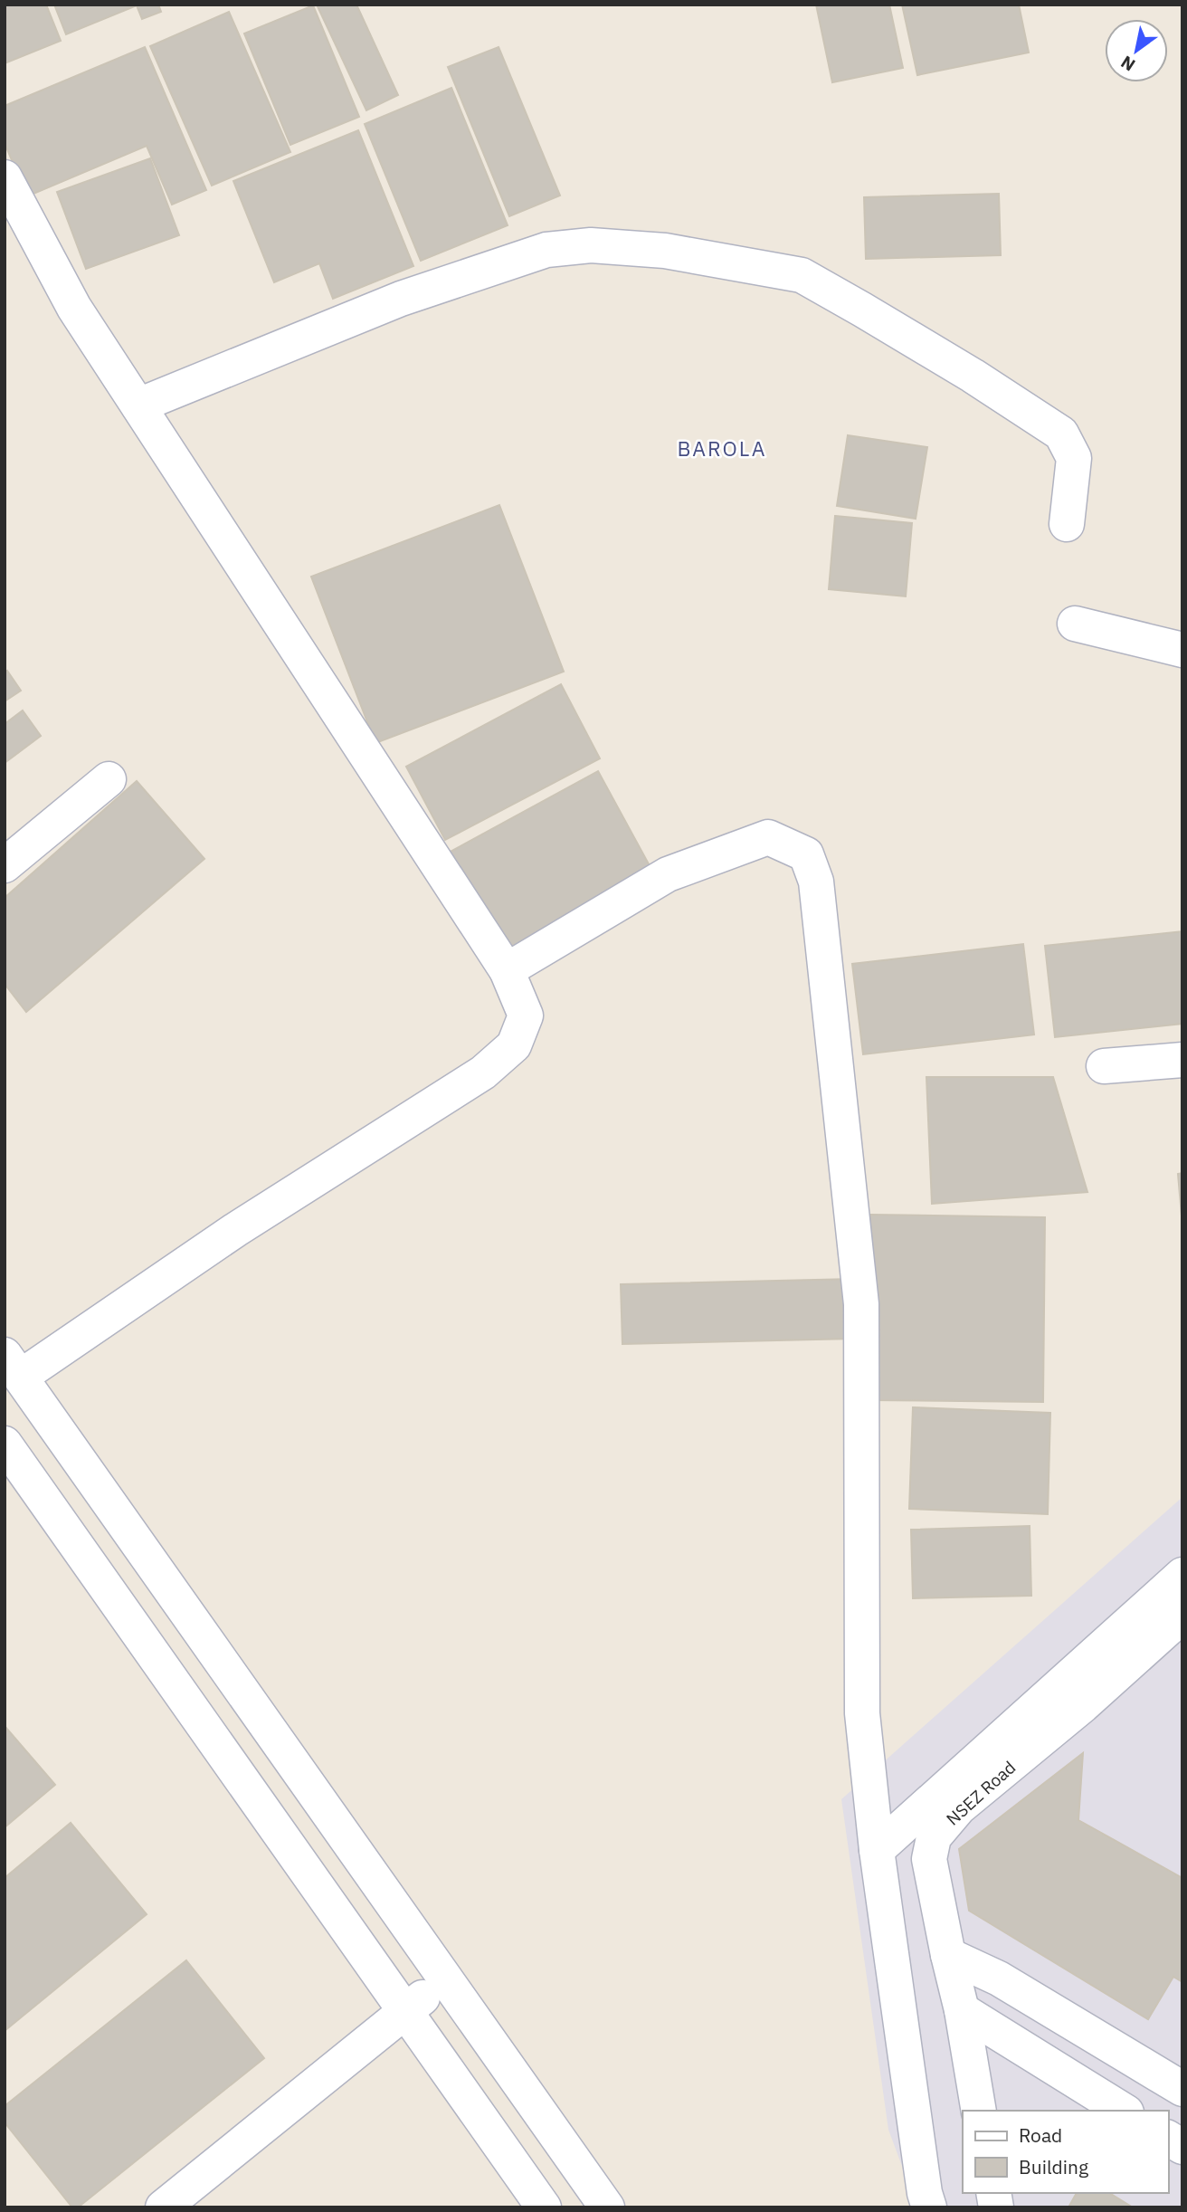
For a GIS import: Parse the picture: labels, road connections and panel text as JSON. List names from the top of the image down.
{
  "streets": {
    "street": ["NSEZ Road"]
  },
  "districts": ["BAROLA"],
  "legend": ["Road", "Building"],
  "north": "bottom left"
}
